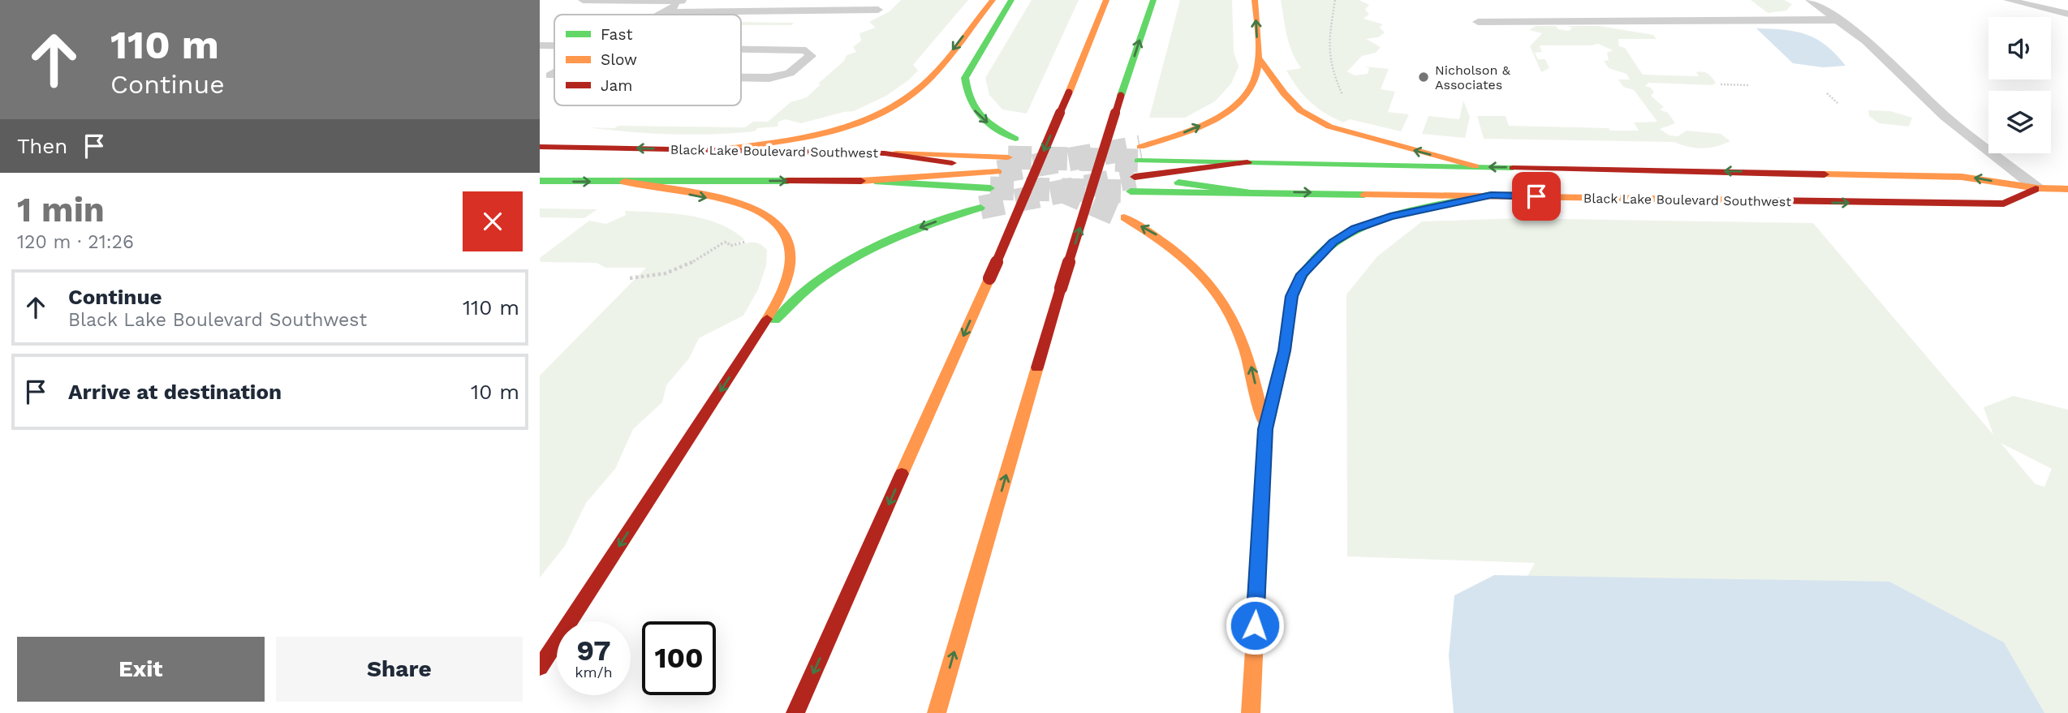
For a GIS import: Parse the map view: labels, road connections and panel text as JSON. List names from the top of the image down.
{
  "streets": {
    "main road": ["Black Lake Boulevard Southwest"]
  },
  "places": ["Nicholson & Associates"],
  "legend": ["Fast", "Slow", "Jam"],
  "page": {
    "turn": ["110 m", "Continue"],
    "then": "Then",
    "heading": ["1 min", "120 m · 21:26"],
    "list": [
      {
        "name": "Continue",
        "note": "Black Lake Boulevard Southwest",
        "value": "110 m"
      },
      {
        "name": "Arrive at destination",
        "value": "10 m"
      }
    ],
    "speed": "97 km/h",
    "limit": "100",
    "buttons": ["Exit", "Share"]
  }
}
